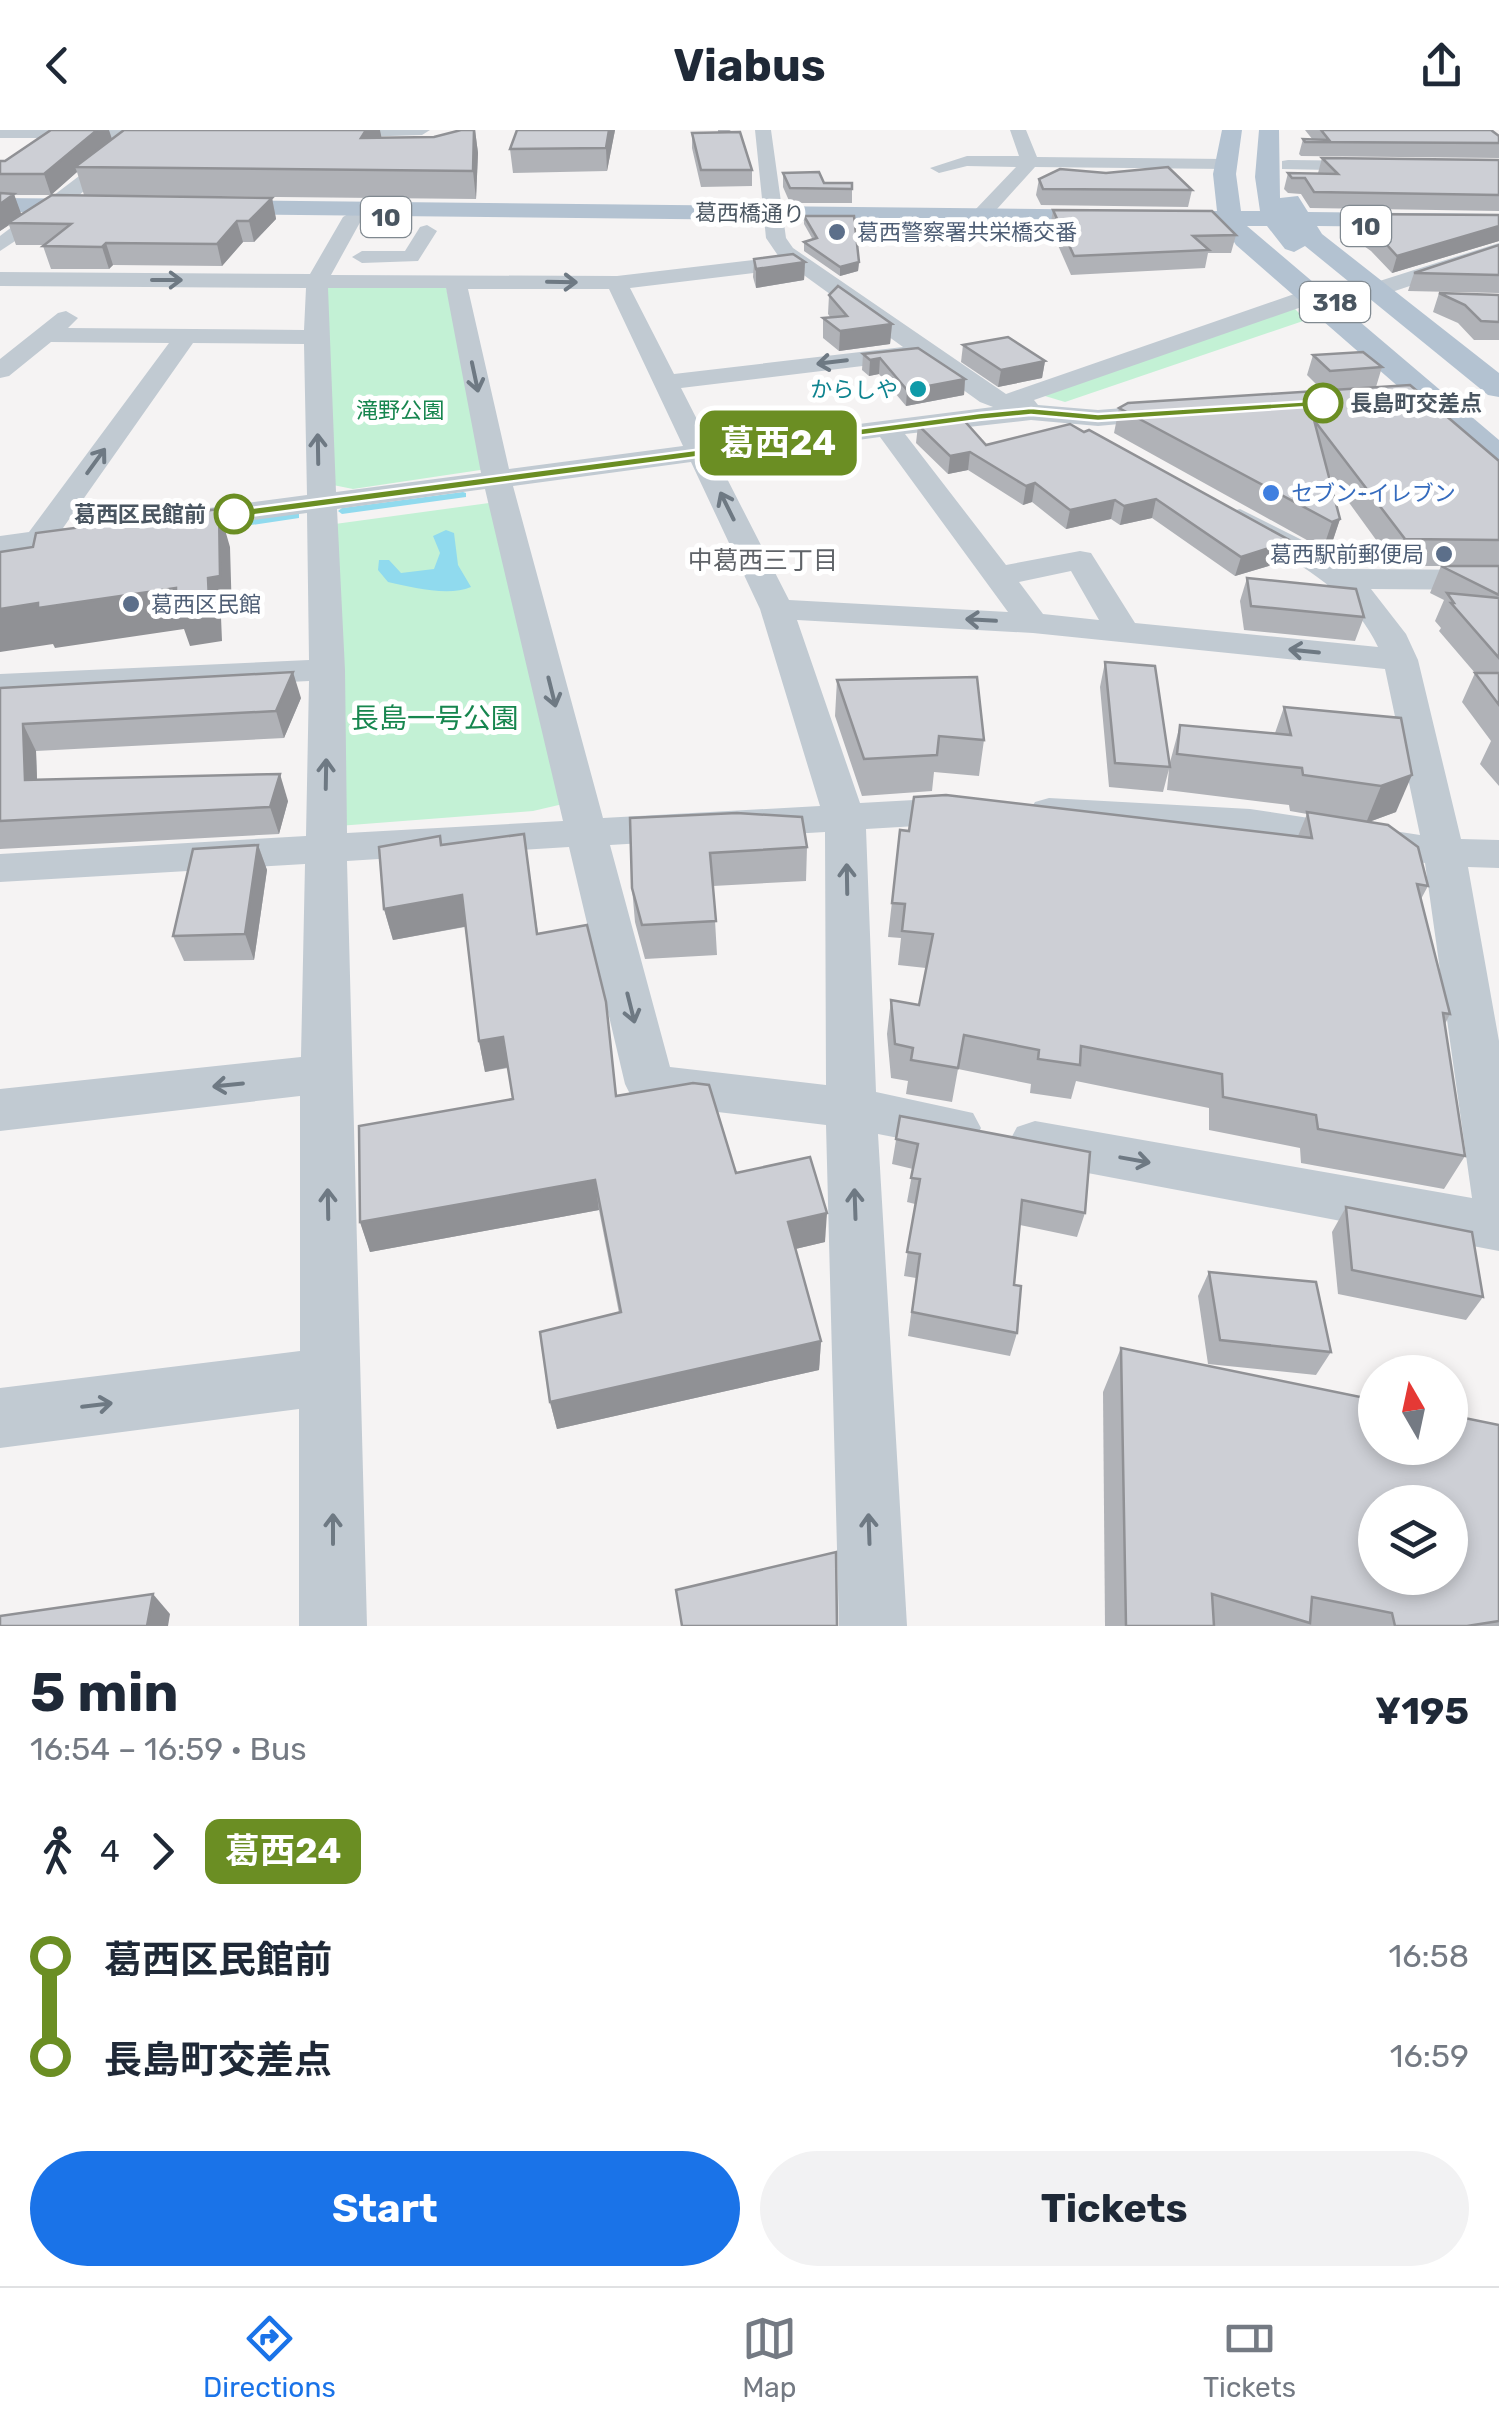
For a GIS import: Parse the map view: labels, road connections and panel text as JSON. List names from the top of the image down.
{
  "streets": {
    "main road": ["葛西橋通り", "10", "318"]
  },
  "crossings": [
    ["葛西橋通り", "318"]
  ],
  "districts": ["中葛西三丁目"],
  "parks": ["滝野公園", "長島一号公園"],
  "places": [
    "葛西警察署共栄橋交番",
    "からしや",
    "長島町交差点",
    "セブン-イレブン",
    "葛西区民館前",
    "葛西駅前郵便局",
    "葛西区民館"
  ],
  "lines": ["bus line 葛西24"],
  "north": "top",
  "page": {
    "header": "Viabus",
    "on_map": "葛西24",
    "heading": ["5 min", "16:54 – 16:59 · Bus", "¥195"],
    "legs": ["4", "葛西24"],
    "list": [
      {
        "name": "葛西区民館前",
        "value": "16:58"
      },
      {
        "name": "長島町交差点",
        "value": "16:59"
      }
    ],
    "buttons": ["Start", "Tickets"],
    "tabs": ["Directions", "Map", "Tickets"]
  }
}
